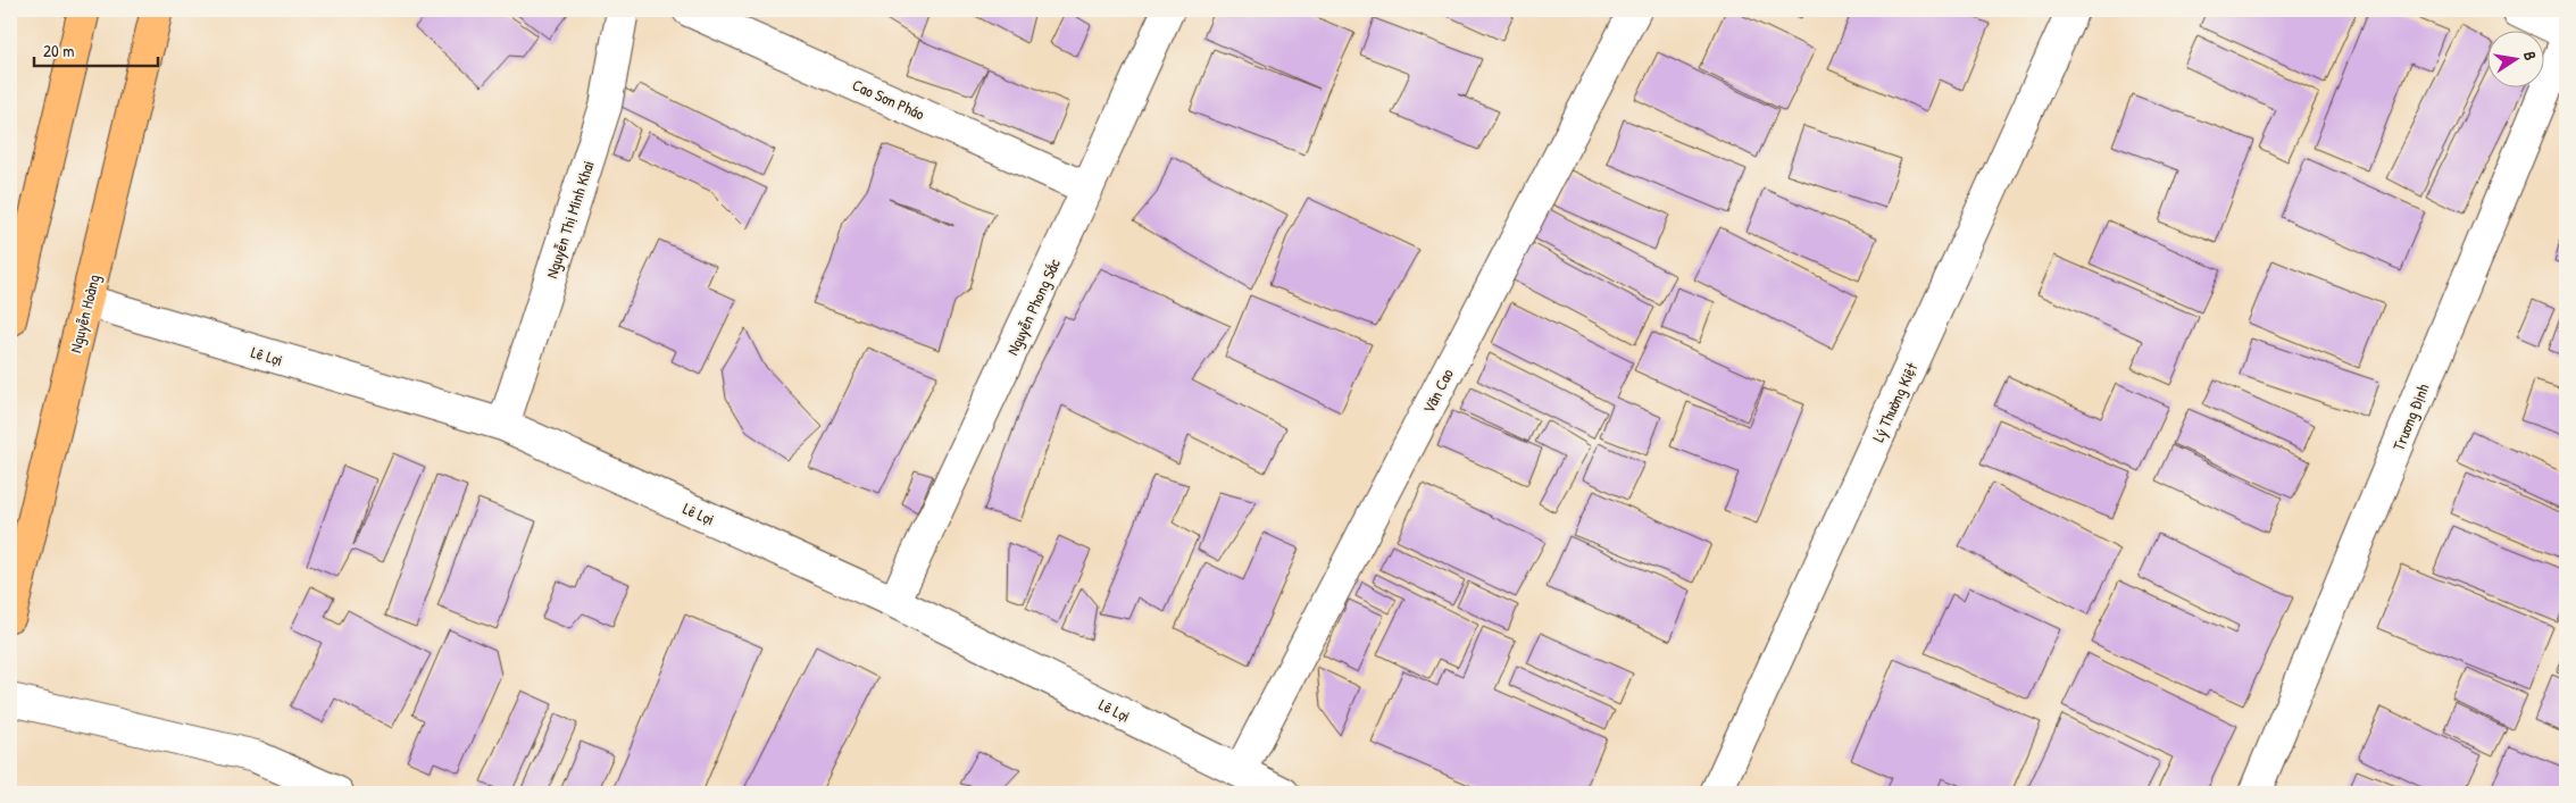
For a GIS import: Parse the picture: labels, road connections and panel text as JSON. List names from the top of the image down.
{
  "streets": {
    "highway": ["Nguyễn Hoàng"],
    "street": [
      "Cao Sơn Pháo",
      "Nguyễn Thị Minh Khai",
      "Nguyễn Phong Sắc",
      "Lê Lợi",
      "Văn Cao",
      "Lý Thường Kiệt",
      "Trương Định"
    ]
  },
  "crossings": [
    ["Cao Sơn Pháo", "Nguyễn Phong Sắc"],
    ["Nguyễn Thị Minh Khai", "Lê Lợi"],
    ["Nguyễn Phong Sắc", "Lê Lợi"],
    ["Nguyễn Hoàng", "Lê Lợi"],
    ["Lê Lợi", "Văn Cao"]
  ],
  "scale_bar": "20 m",
  "north": "right"
}
